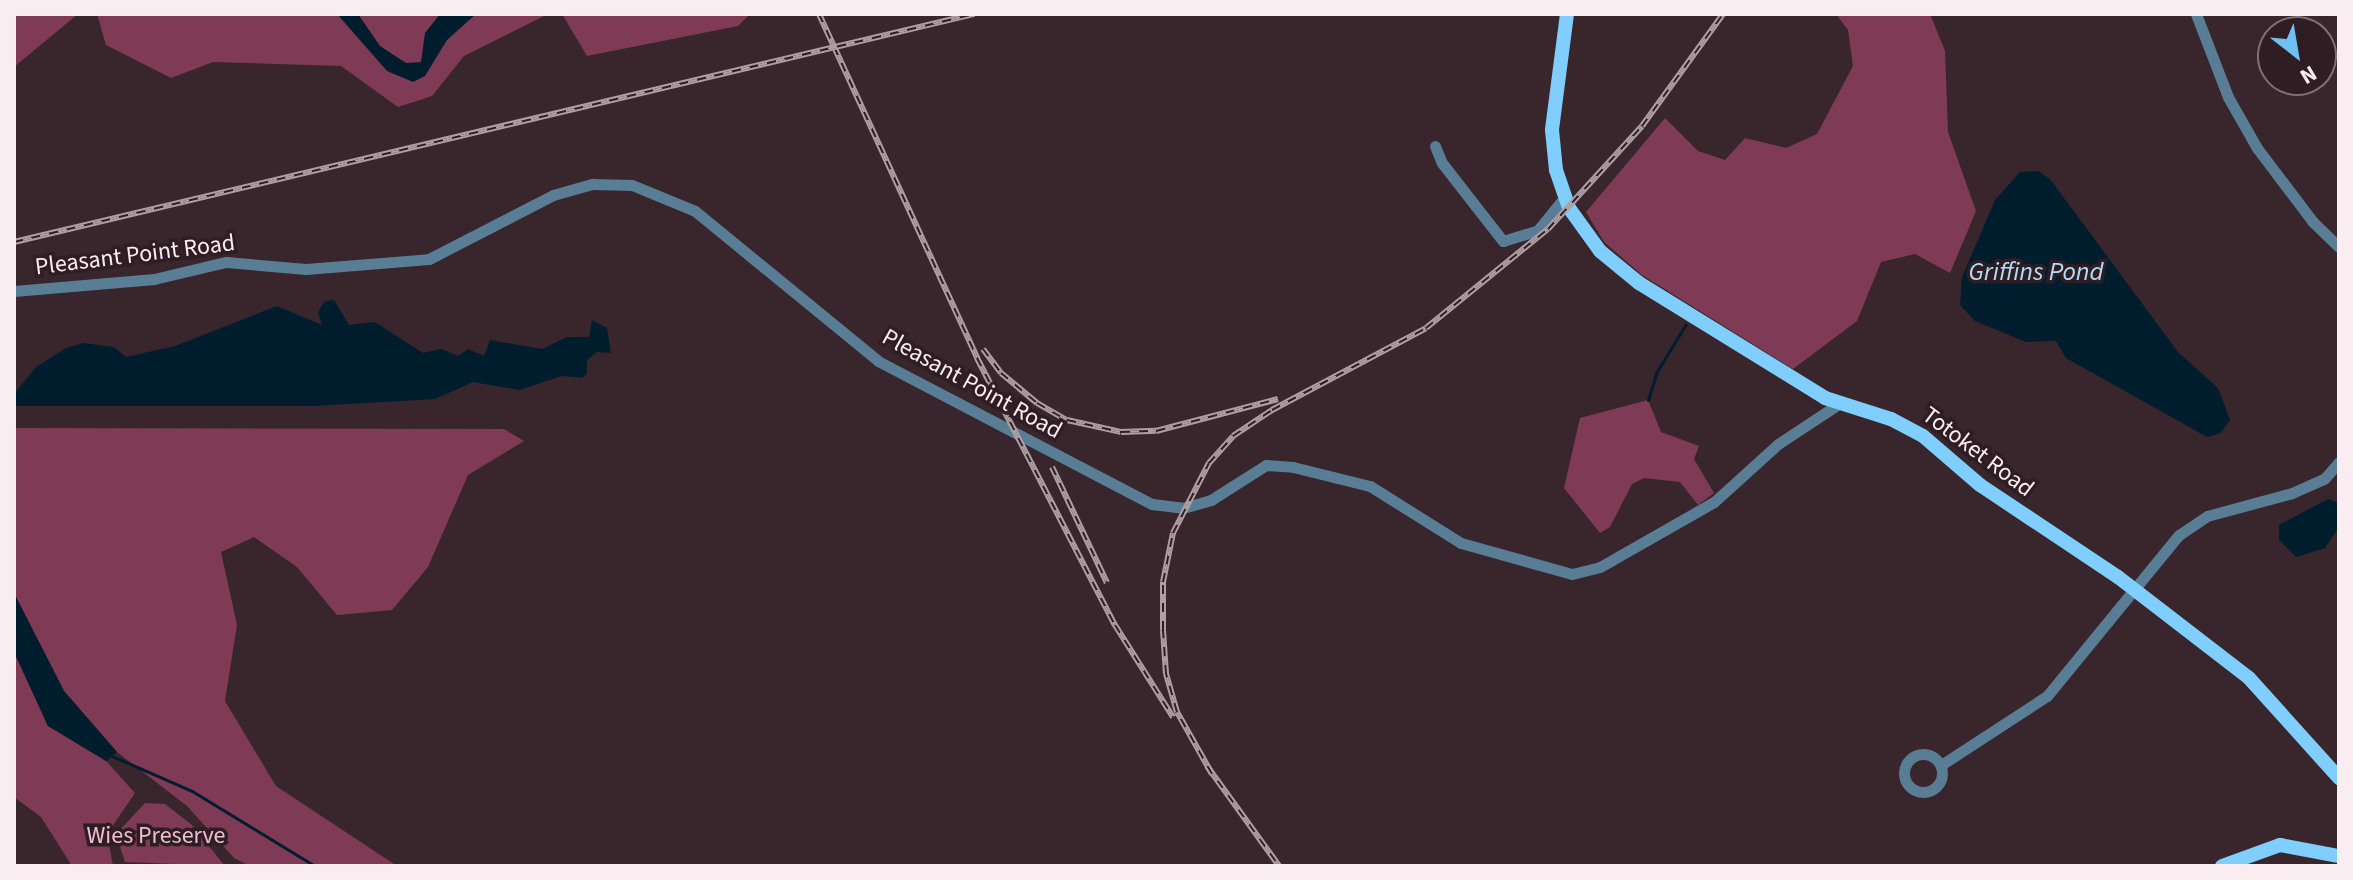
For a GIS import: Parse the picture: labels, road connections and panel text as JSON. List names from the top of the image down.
{
  "streets": {
    "main road": ["Totoket Road"],
    "street": ["Pleasant Point Road"]
  },
  "crossings": [
    ["Pleasant Point Road", "Totoket Road"]
  ],
  "water": ["Griffins Pond"],
  "parks": ["Wies Preserve"],
  "north": "bottom right"
}
